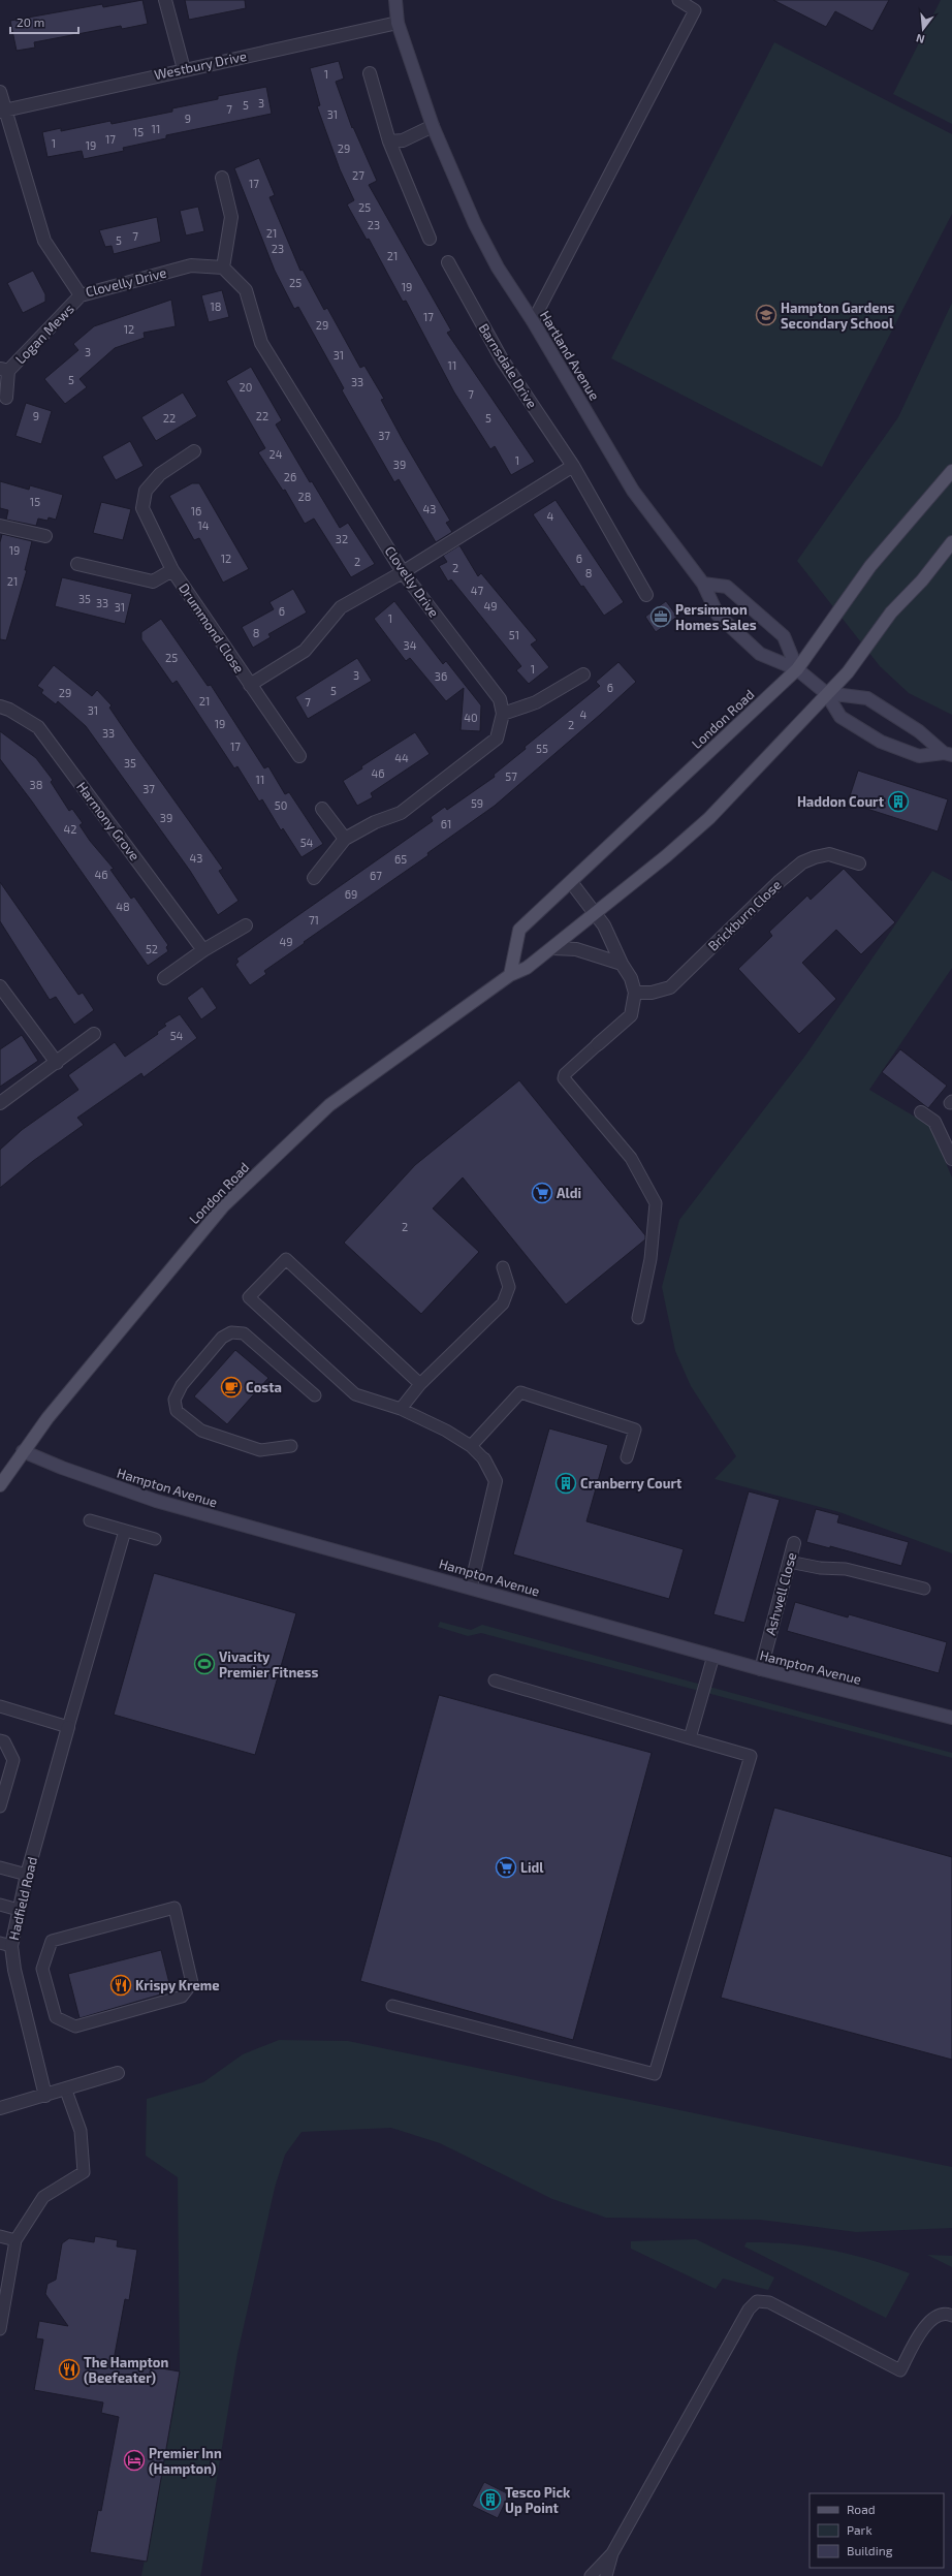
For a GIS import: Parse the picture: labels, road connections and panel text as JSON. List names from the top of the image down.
{
  "streets": {
    "main road": ["London Road"],
    "street": [
      "Westbury Drive",
      "Clovelly Drive",
      "Logan Mews",
      "Hartland Avenue",
      "Barnsdale Drive",
      "Drummond Close",
      "Harmony Grove",
      "Brickburn Close",
      "Hampton Avenue",
      "Ashwell Close",
      "Hadfield Road"
    ]
  },
  "crossings": [
    ["Westbury Drive", "Clovelly Drive"],
    ["Westbury Drive", "Hartland Avenue"],
    ["Clovelly Drive", "Logan Mews"],
    ["Clovelly Drive", "Drummond Close"],
    ["Hartland Avenue", "London Road"],
    ["London Road", "Hampton Avenue"],
    ["Hampton Avenue", "Ashwell Close"]
  ],
  "places": {
    "school or university": ["Hampton Gardens Secondary School"],
    "office": ["Persimmon Homes Sales"],
    "building": ["Haddon Court", "Cranberry Court", "Tesco Pick Up Point"],
    "supermarket": ["Aldi", "Lidl"],
    "cafe": ["Costa"],
    "sports": ["Vivacity Premier Fitness"],
    "restaurant": ["Krispy Kreme", "The Hampton (Beefeater)"],
    "hotel": ["Premier Inn (Hampton)"]
  },
  "house_numbers": [
    "1",
    "3",
    "5",
    "7",
    "31",
    "9",
    "11",
    "15",
    "17",
    "1",
    "19",
    "29",
    "27",
    "17",
    "25",
    "23",
    "21",
    "7",
    "5",
    "23",
    "21",
    "25",
    "19",
    "18",
    "17",
    "29",
    "12",
    "3",
    "31",
    "11",
    "5",
    "33",
    "20",
    "7",
    "9",
    "22",
    "22",
    "5",
    "37",
    "24",
    "1",
    "39",
    "26",
    "28",
    "15",
    "43",
    "16",
    "4",
    "14",
    "32",
    "19",
    "12",
    "6",
    "2",
    "2",
    "8",
    "21",
    "47",
    "35",
    "33",
    "49",
    "31",
    "6",
    "1",
    "8",
    "51",
    "34",
    "25",
    "1",
    "3",
    "36",
    "6",
    "5",
    "29",
    "21",
    "7",
    "31",
    "4",
    "40",
    "19",
    "2",
    "33",
    "17",
    "55",
    "44",
    "35",
    "46",
    "57",
    "11",
    "38",
    "37",
    "59",
    "50",
    "39",
    "61",
    "42",
    "54",
    "43",
    "65",
    "46",
    "67",
    "69",
    "48",
    "71",
    "49",
    "52",
    "54",
    "2"
  ],
  "legend": ["Road", "Park", "Building"],
  "scale_bar": "20 m",
  "north": "bottom"
}
